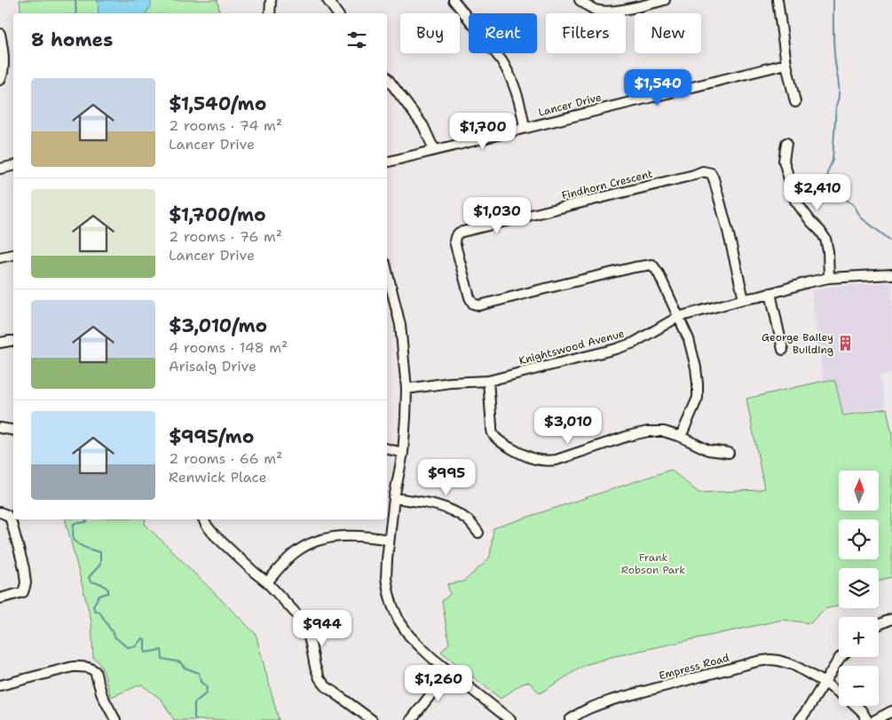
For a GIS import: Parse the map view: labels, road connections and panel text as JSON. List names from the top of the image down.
{
  "streets": {
    "street": [
      "Lancer Drive",
      "Findhorn Crescent",
      "Knightswood Avenue",
      "Empress Road"
    ]
  },
  "crossings": [
    ["Findhorn Crescent", "Knightswood Avenue"]
  ],
  "parks": ["Frank Robson Park"],
  "places": {
    "building": ["George Bailey Building"]
  },
  "north": "top",
  "page": {
    "chip": [
      "Buy",
      "Rent",
      "Filters",
      "New"
    ],
    "heading": "8 homes",
    "list": [
      {
        "name": "$1,540/mo",
        "note": "2 rooms · 74 m² · Lancer Drive"
      },
      {
        "name": "$1,700/mo",
        "note": "2 rooms · 76 m² · Lancer Drive"
      },
      {
        "name": "$3,010/mo",
        "note": "4 rooms · 148 m² · Arisaig Drive"
      },
      {
        "name": "$995/mo",
        "note": "2 rooms · 66 m² · Renwick Place"
      }
    ],
    "price": [
      "$1,540",
      "$1,700",
      "$2,410",
      "$1,030",
      "$3,010",
      "$995",
      "$944",
      "$1,260"
    ],
    "map_buttons": ["+", "−"]
  }
}
